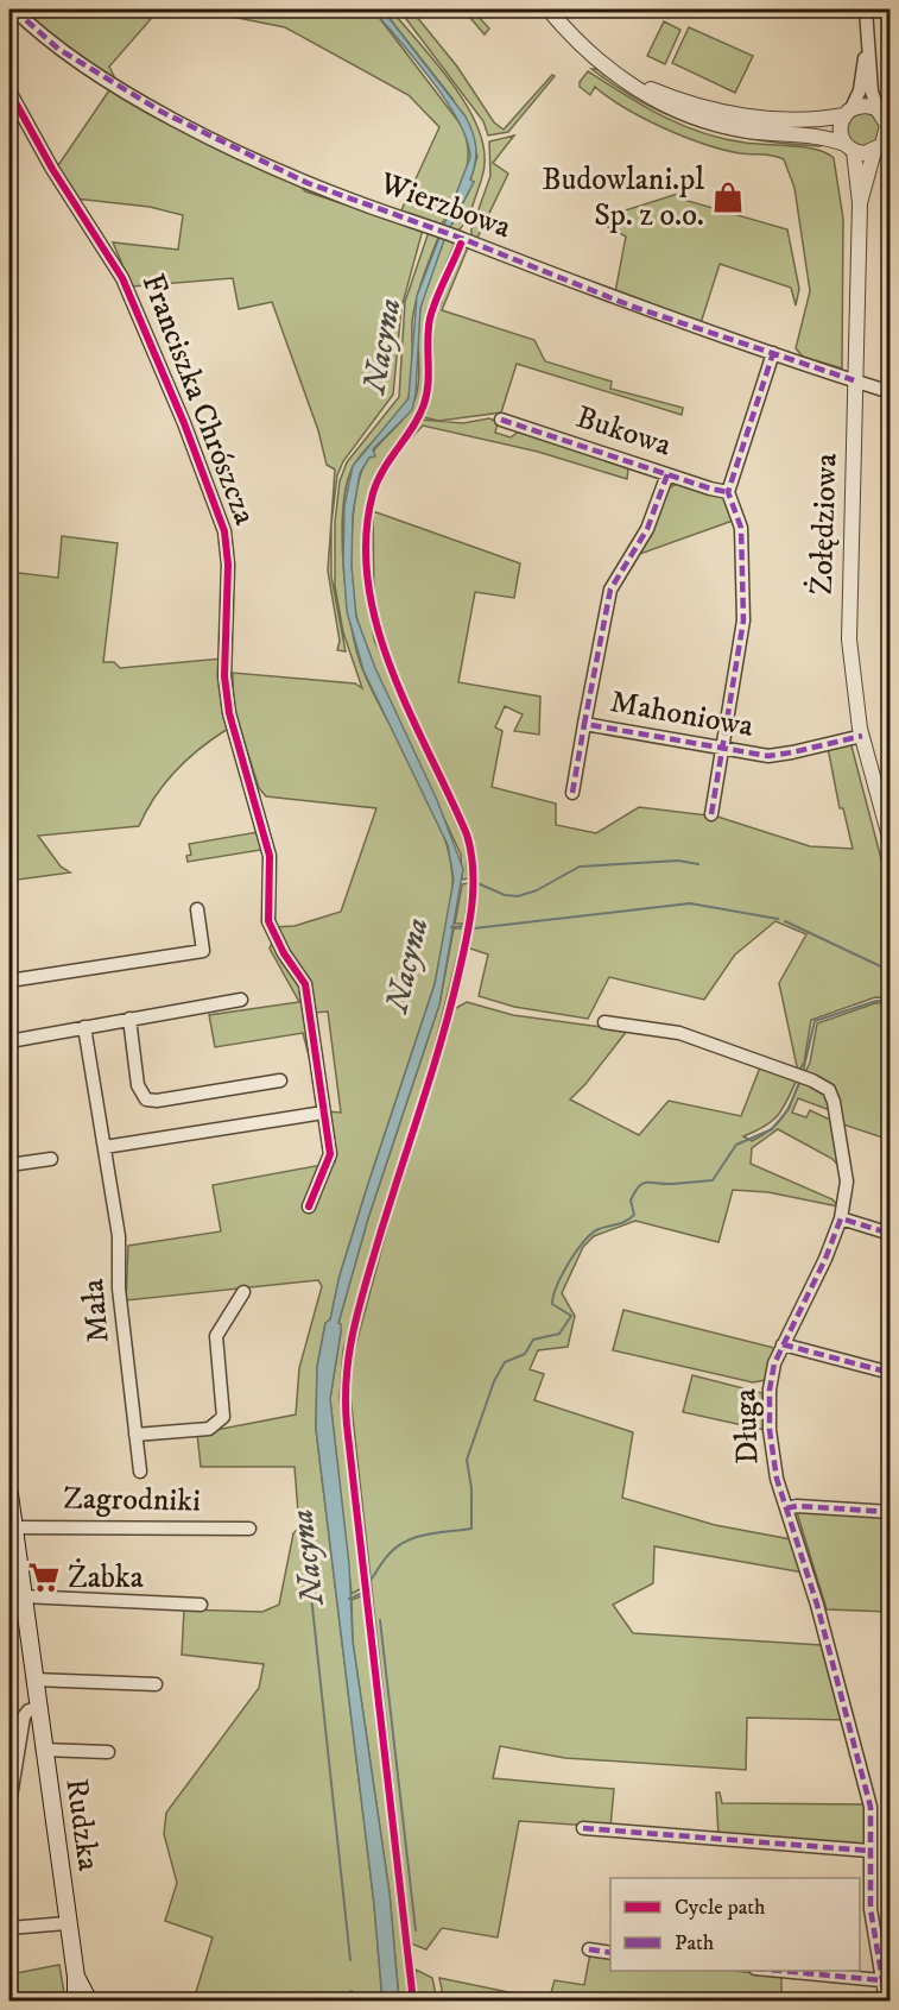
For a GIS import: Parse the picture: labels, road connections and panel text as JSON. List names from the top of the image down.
{
  "streets": {
    "main road": ["Rudzka"],
    "street": [
      "Wierzbowa",
      "Franciszka Chrószcza",
      "Bukowa",
      "Żołędziowa",
      "Mahoniowa",
      "Mała",
      "Długa",
      "Zagrodniki"
    ]
  },
  "crossings": [
    ["Wierzbowa", "Żołędziowa"],
    ["Bukowa", "Mahoniowa"],
    ["Żołędziowa", "Mahoniowa"],
    ["Zagrodniki", "Rudzka"]
  ],
  "water": ["Nacyna"],
  "places": {
    "shop": ["Budowlani.pl Sp. z o.o."],
    "supermarket": ["Żabka"]
  },
  "legend": ["Cycle path", "Path"]
}
